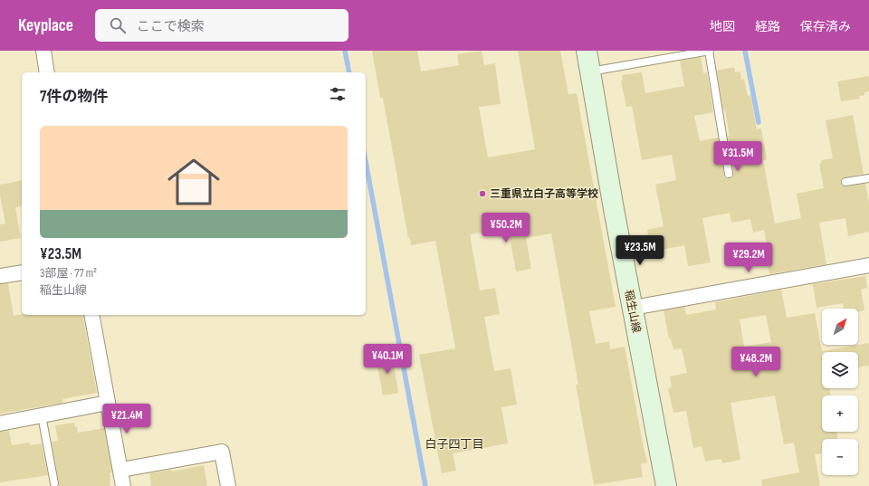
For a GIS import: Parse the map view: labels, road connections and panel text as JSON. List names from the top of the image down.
{
  "streets": {
    "main road": ["稲生山線"]
  },
  "districts": ["白子四丁目"],
  "places": ["三重県立白子高等学校"],
  "north": "top right",
  "page": {
    "header": "Keyplace",
    "search": "ここで検索",
    "nav": ["地図", "経路", "保存済み"],
    "heading": "7件の物件",
    "list": [
      {
        "name": "¥23.5M",
        "note": "3部屋 · 77 m² · 稲生山線"
      }
    ],
    "price": [
      "¥31.5M",
      "¥50.2M",
      "¥23.5M",
      "¥29.2M",
      "¥40.1M",
      "¥48.2M",
      "¥21.4M"
    ],
    "map_buttons": ["+", "−"]
  }
}
